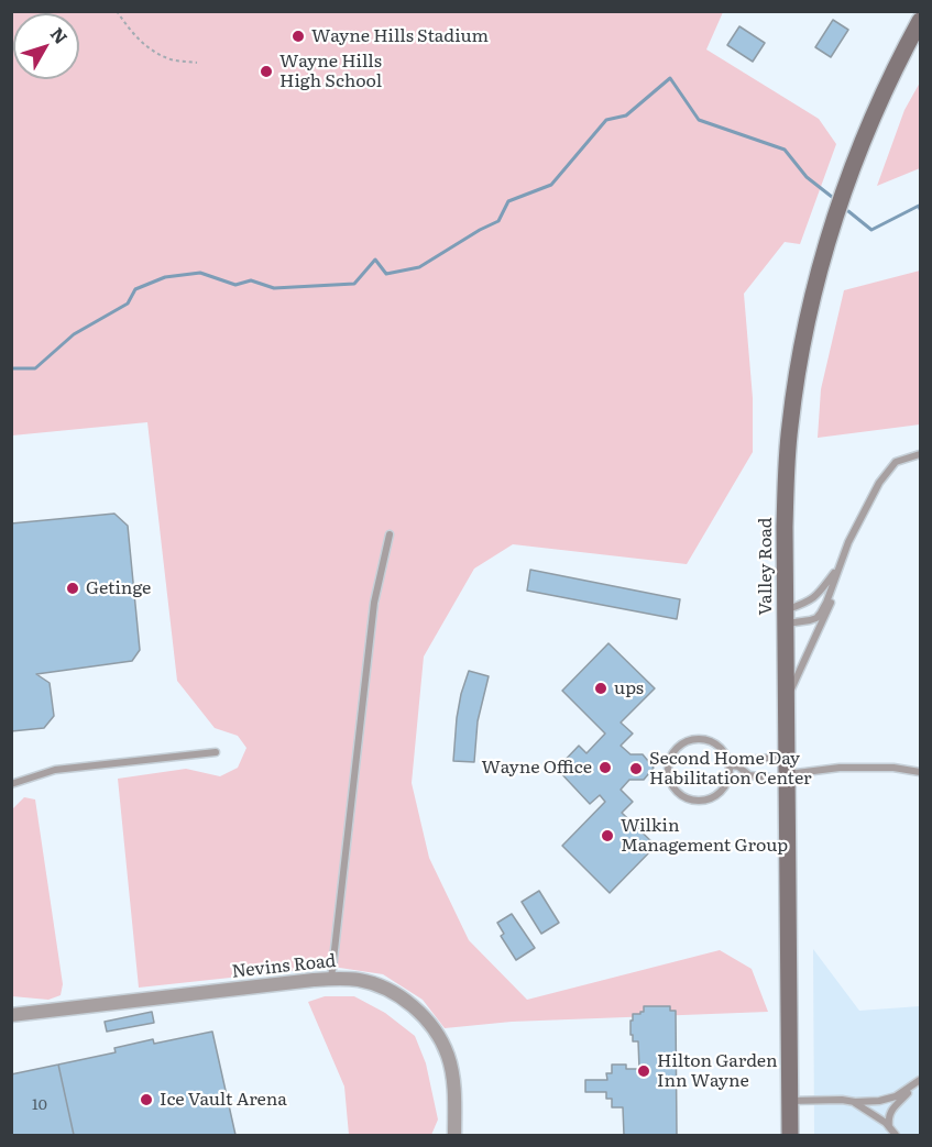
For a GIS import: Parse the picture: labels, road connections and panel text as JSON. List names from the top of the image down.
{
  "streets": {
    "main road": ["Valley Road"],
    "street": ["Nevins Road"]
  },
  "places": [
    "Wayne Hills Stadium",
    "Wayne Hills High School",
    "Getinge",
    "ups",
    "Wayne Office",
    "Second Home Day Habilitation Center",
    "Wilkin Management Group",
    "Hilton Garden Inn Wayne",
    "Ice Vault Arena"
  ],
  "house_numbers": ["10"],
  "north": "top right"
}
